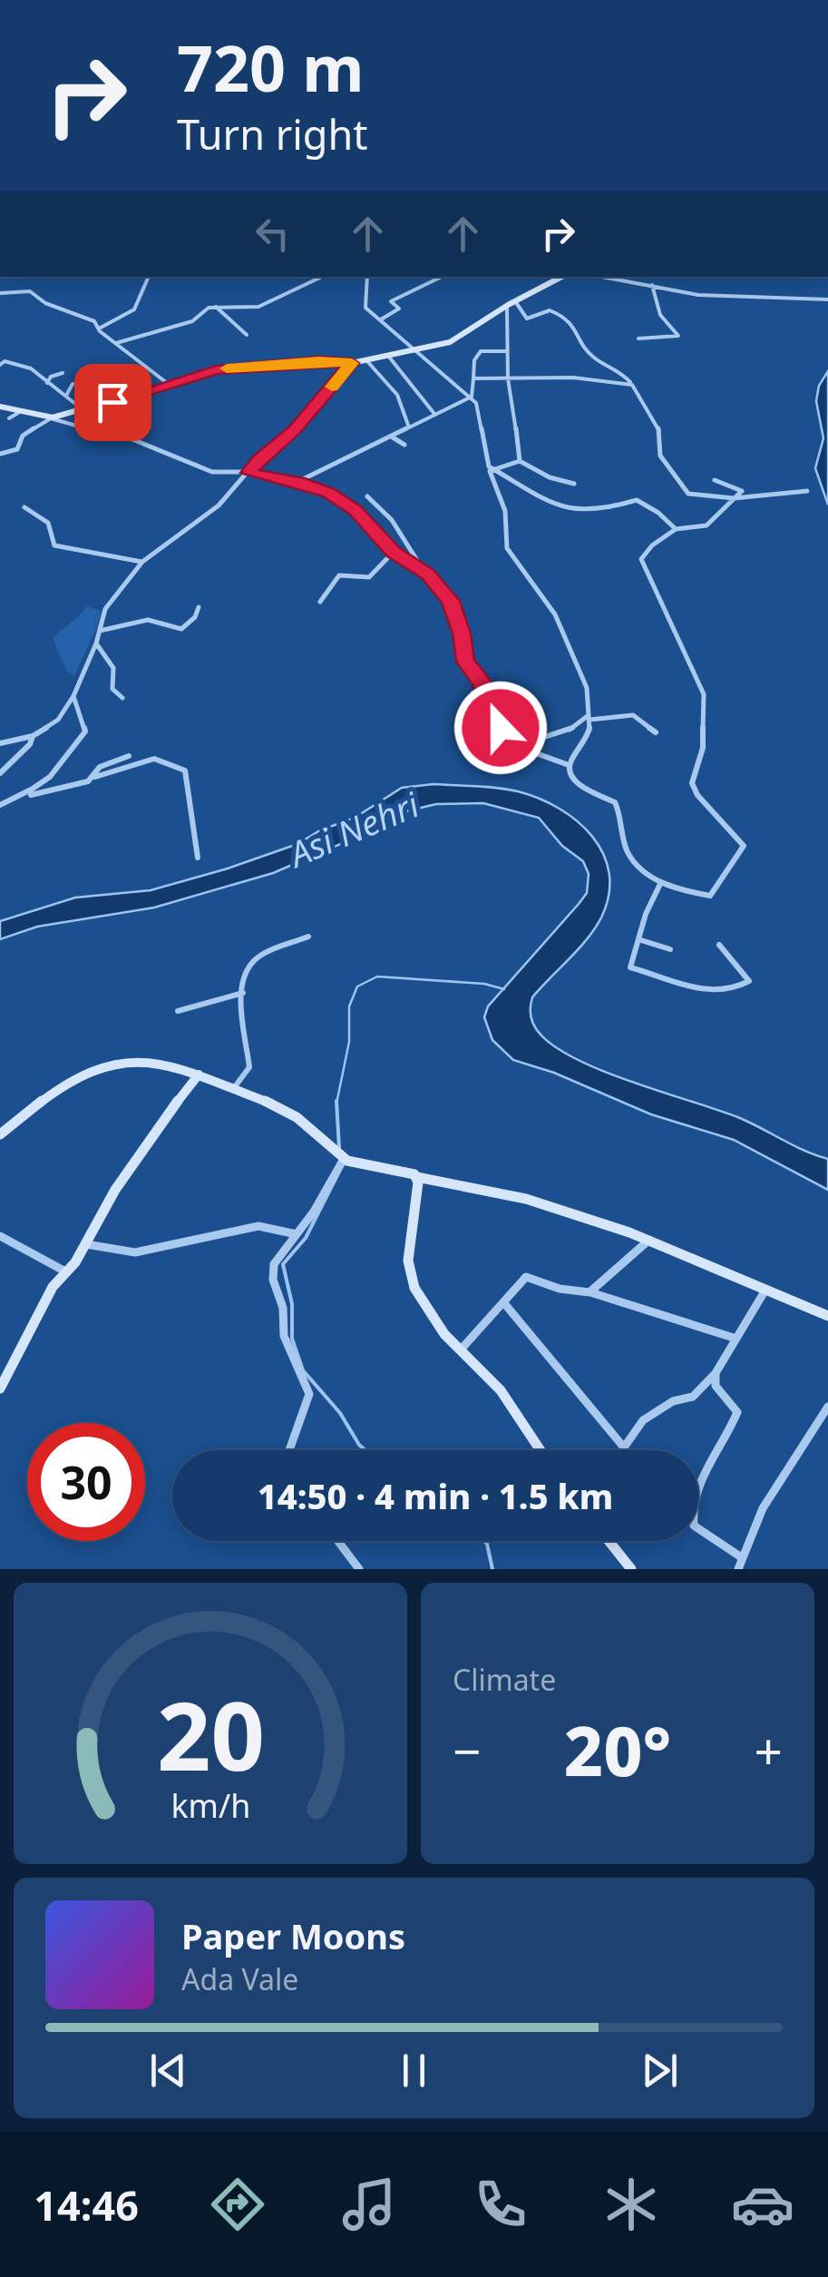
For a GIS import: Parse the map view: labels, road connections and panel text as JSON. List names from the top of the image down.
{
  "water": ["Asi Nehri"],
  "page": {
    "turn": ["720 m", "Turn right"],
    "limit": "30",
    "trip": "14:50 · 4 min · 1.5 km",
    "tile": "Climate",
    "heat": ["−", "20°", "+"],
    "song": ["Paper Moons", "Ada Vale"],
    "tabs": "14:46",
    "gauge": ["20", "km/h"]
  }
}
